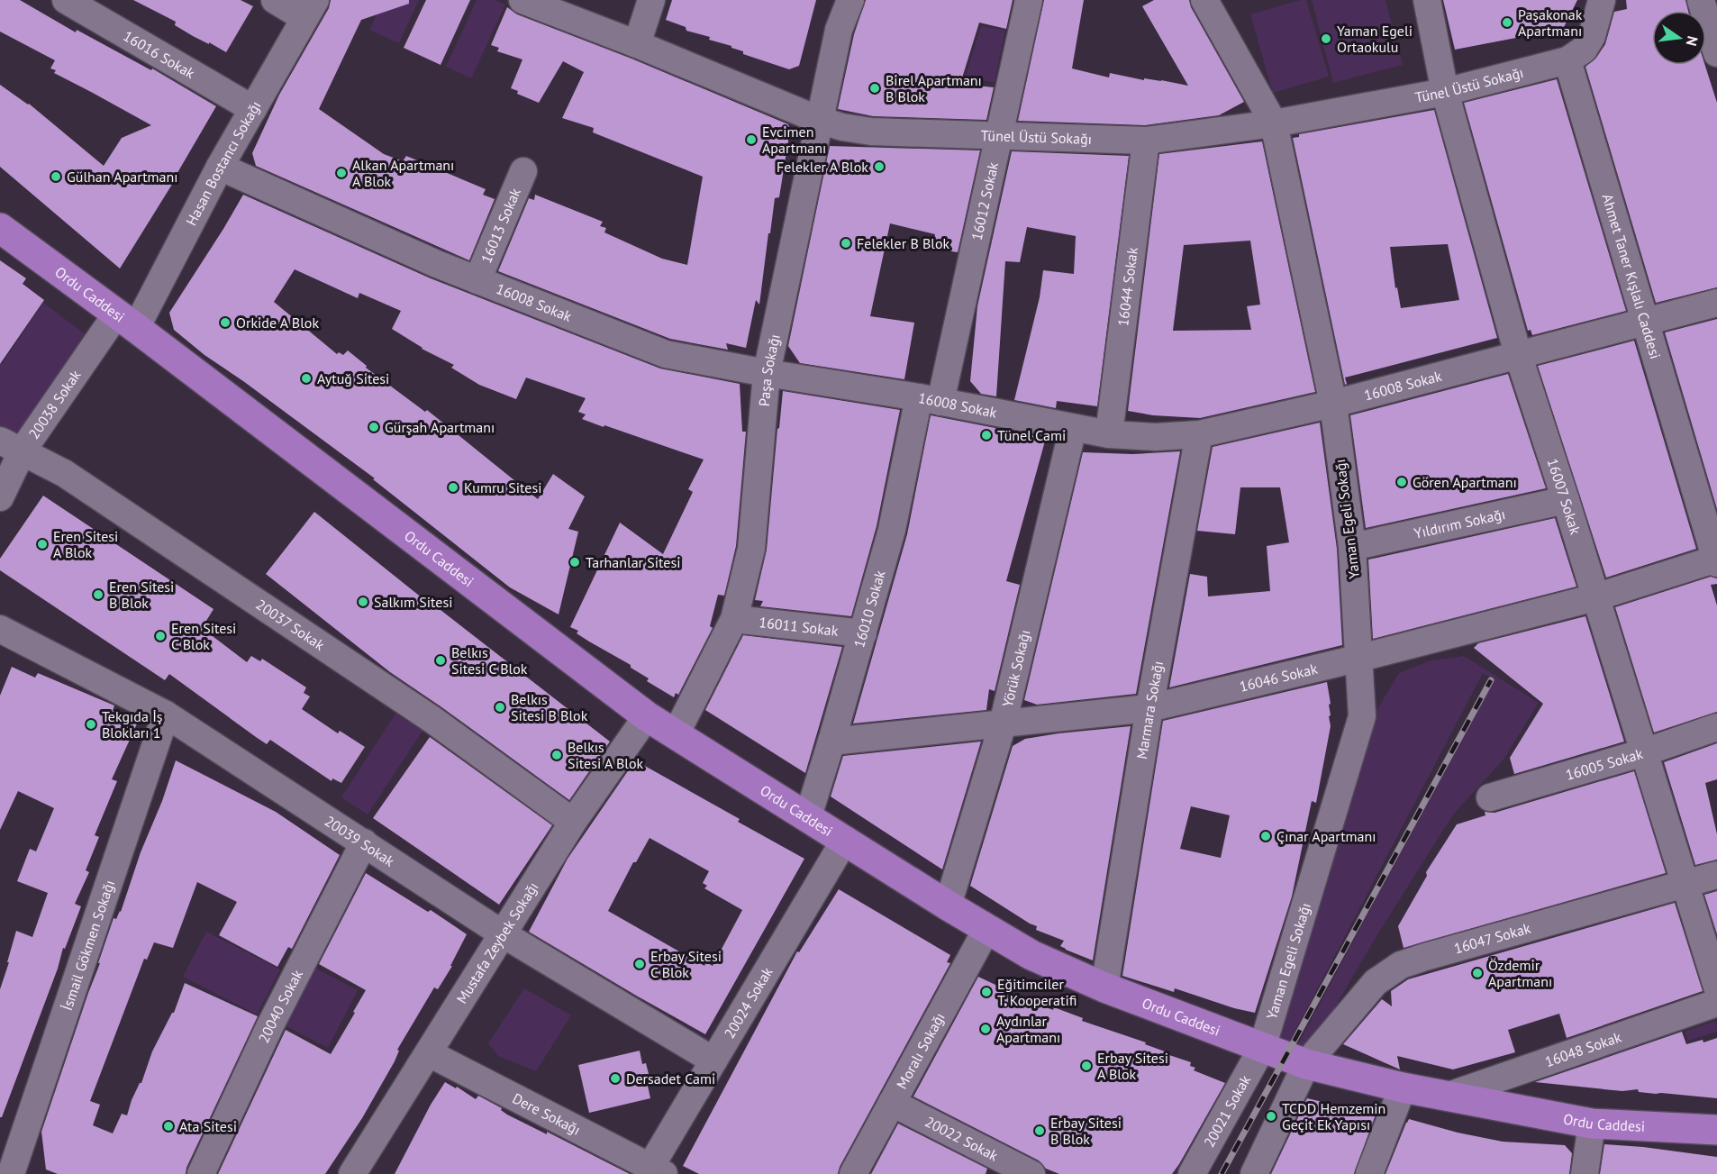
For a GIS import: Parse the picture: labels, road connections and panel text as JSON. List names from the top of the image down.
{
  "streets": {
    "main road": ["Ordu Caddesi"],
    "street": [
      "16016 Sokak",
      "Tünel Üstü Sokağı",
      "Hasan Bostancı Sokağı",
      "16012 Sokak",
      "16013 Sokak",
      "Ahmet Taner Kışlalı Caddesi",
      "16044 Sokak",
      "16008 Sokak",
      "Paşa Sokağı",
      "20038 Sokak",
      "16007 Sokak",
      "Yaman Egeli Sokağı",
      "Yıldırım Sokağı",
      "16010 Sokak",
      "20037 Sokak",
      "16011 Sokak",
      "Yörük Sokağı",
      "16046 Sokak",
      "Marmara Sokağı",
      "16005 Sokak",
      "20039 Sokak",
      "16047 Sokak",
      "Mustafa Zeybek Sokağı",
      "İsmail Gökmen Sokağı",
      "20024 Sokak",
      "20040 Sokak",
      "16048 Sokak",
      "Moralı Sokağı",
      "20021 Sokak",
      "Dere Sokağı",
      "20022 Sokak"
    ]
  },
  "crossings": [
    ["16016 Sokak", "Hasan Bostancı Sokağı"],
    ["Tünel Üstü Sokağı", "16012 Sokak"],
    ["Tünel Üstü Sokağı", "Ahmet Taner Kışlalı Caddesi"],
    ["Tünel Üstü Sokağı", "16044 Sokak"],
    ["Tünel Üstü Sokağı", "Paşa Sokağı"],
    ["Tünel Üstü Sokağı", "16007 Sokak"],
    ["Tünel Üstü Sokağı", "Yaman Egeli Sokağı"],
    ["Hasan Bostancı Sokağı", "Ordu Caddesi"],
    ["Hasan Bostancı Sokağı", "16008 Sokak"],
    ["Hasan Bostancı Sokağı", "20038 Sokak"],
    ["16012 Sokak", "16008 Sokak"],
    ["16012 Sokak", "16010 Sokak"],
    ["16013 Sokak", "16008 Sokak"],
    ["Ahmet Taner Kışlalı Caddesi", "16008 Sokak"],
    ["Ahmet Taner Kışlalı Caddesi", "16046 Sokak"],
    ["16044 Sokak", "16008 Sokak"],
    ["Ordu Caddesi", "Paşa Sokağı"],
    ["Ordu Caddesi", "20038 Sokak"],
    ["Ordu Caddesi", "Yaman Egeli Sokağı"],
    ["Ordu Caddesi", "16010 Sokak"],
    ["Ordu Caddesi", "Yörük Sokağı"],
    ["Ordu Caddesi", "Marmara Sokağı"],
    ["Ordu Caddesi", "16047 Sokak"],
    ["Ordu Caddesi", "Mustafa Zeybek Sokağı"],
    ["Ordu Caddesi", "20024 Sokak"],
    ["Ordu Caddesi", "16048 Sokak"],
    ["Ordu Caddesi", "Moralı Sokağı"],
    ["Ordu Caddesi", "20021 Sokak"],
    ["16008 Sokak", "Paşa Sokağı"],
    ["16008 Sokak", "16007 Sokak"],
    ["16008 Sokak", "Yaman Egeli Sokağı"],
    ["16008 Sokak", "16010 Sokak"],
    ["16008 Sokak", "Yörük Sokağı"],
    ["16008 Sokak", "Marmara Sokağı"],
    ["Paşa Sokağı", "16011 Sokak"],
    ["20038 Sokak", "20037 Sokak"],
    ["16007 Sokak", "Yıldırım Sokağı"],
    ["16007 Sokak", "16046 Sokak"],
    ["16007 Sokak", "16005 Sokak"],
    ["16007 Sokak", "16047 Sokak"],
    ["Yaman Egeli Sokağı", "Yıldırım Sokağı"],
    ["Yaman Egeli Sokağı", "16046 Sokak"],
    ["Yaman Egeli Sokağı", "20021 Sokak"],
    ["16010 Sokak", "16011 Sokak"],
    ["16010 Sokak", "16046 Sokak"],
    ["20037 Sokak", "Mustafa Zeybek Sokağı"],
    ["Yörük Sokağı", "16046 Sokak"],
    ["16046 Sokak", "Marmara Sokağı"],
    ["20039 Sokak", "Mustafa Zeybek Sokağı"],
    ["20039 Sokak", "İsmail Gökmen Sokağı"],
    ["20039 Sokak", "20024 Sokak"],
    ["20039 Sokak", "20040 Sokak"],
    ["Mustafa Zeybek Sokağı", "Dere Sokağı"],
    ["20024 Sokak", "Dere Sokağı"],
    ["Moralı Sokağı", "20022 Sokak"]
  ],
  "places": [
    "Paşakonak Apartmanı",
    "Yaman Egeli Ortaokulu",
    "Birel Apartmanı B Blok",
    "Evcimen Apartmanı",
    "Felekler A Blok",
    "Alkan Apartmanı A Blok",
    "Gülhan Apartmanı",
    "Felekler B Blok",
    "Orkide A Blok",
    "Aytuğ Sitesi",
    "Gürşah Apartmanı",
    "Tünel Cami",
    "Gören Apartmanı",
    "Kumru Sitesi",
    "Eren Sitesi A Blok",
    "Tarhanlar Sitesi",
    "Eren Sitesi B Blok",
    "Salkım Sitesi",
    "Eren Sitesi C Blok",
    "Belkıs Sitesi C Blok",
    "Belkıs Sitesi B Blok",
    "Tekgıda İş Blokları 1",
    "Belkıs Sitesi A Blok",
    "Çınar Apartmanı",
    "Erbay Sitesi C Blok",
    "Özdemir Apartmanı",
    "Eğitimciler T. Kooperatifi",
    "Aydınlar Apartmanı",
    "Erbay Sitesi A Blok",
    "Dersadet Cami",
    "TCDD Hemzemin Geçit Ek Yapısı",
    "Ata Sitesi",
    "Erbay Sitesi B Blok"
  ],
  "north": "right"
}
